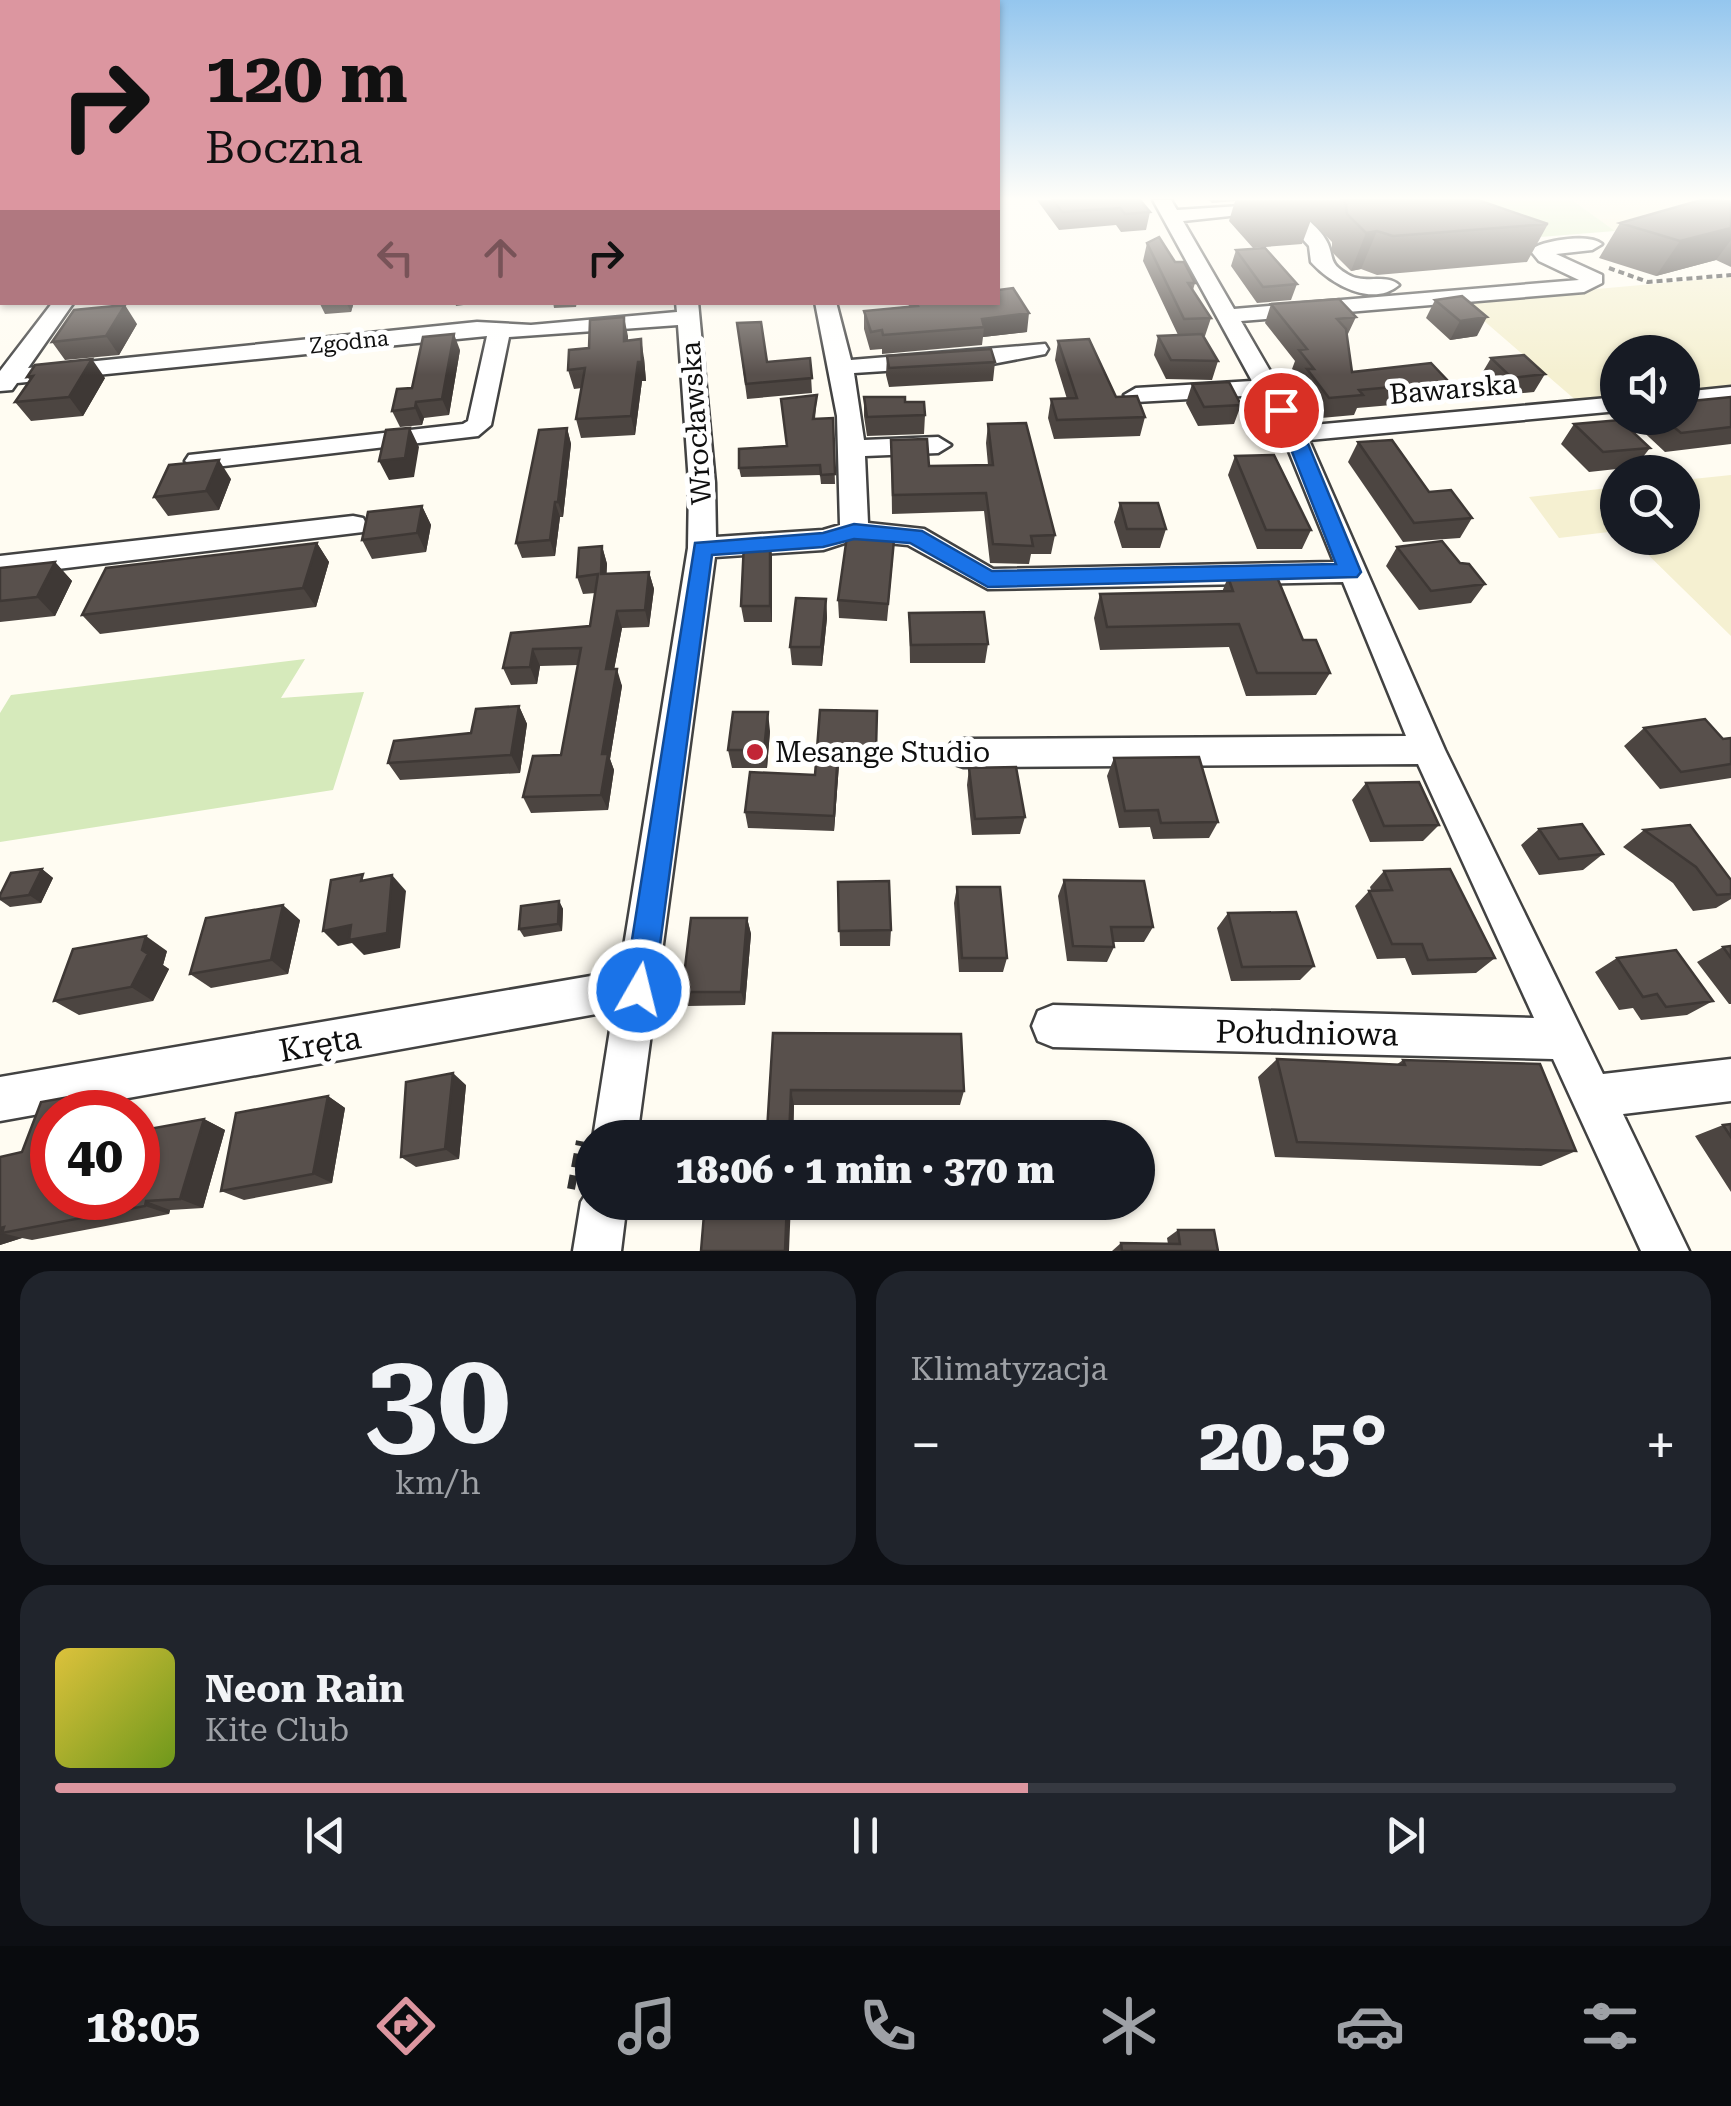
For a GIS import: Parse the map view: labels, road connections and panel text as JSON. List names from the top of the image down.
{
  "streets": {
    "street": [
      "Zgodna",
      "Bawarska",
      "Wrocławska",
      "Południowa",
      "Kręta"
    ]
  },
  "crossings": [
    ["Zgodna", "Wrocławska"],
    ["Wrocławska", "Kręta"]
  ],
  "places": ["Mesange Studio"],
  "page": {
    "turn": ["120 m", "Boczna"],
    "limit": "40",
    "trip": "18:06 · 1 min · 370 m",
    "tile": [
      ["30", "km/h"],
      "Klimatyzacja"
    ],
    "heat": ["−", "20.5°", "+"],
    "song": ["Neon Rain", "Kite Club"],
    "tabs": "18:05"
  }
}
